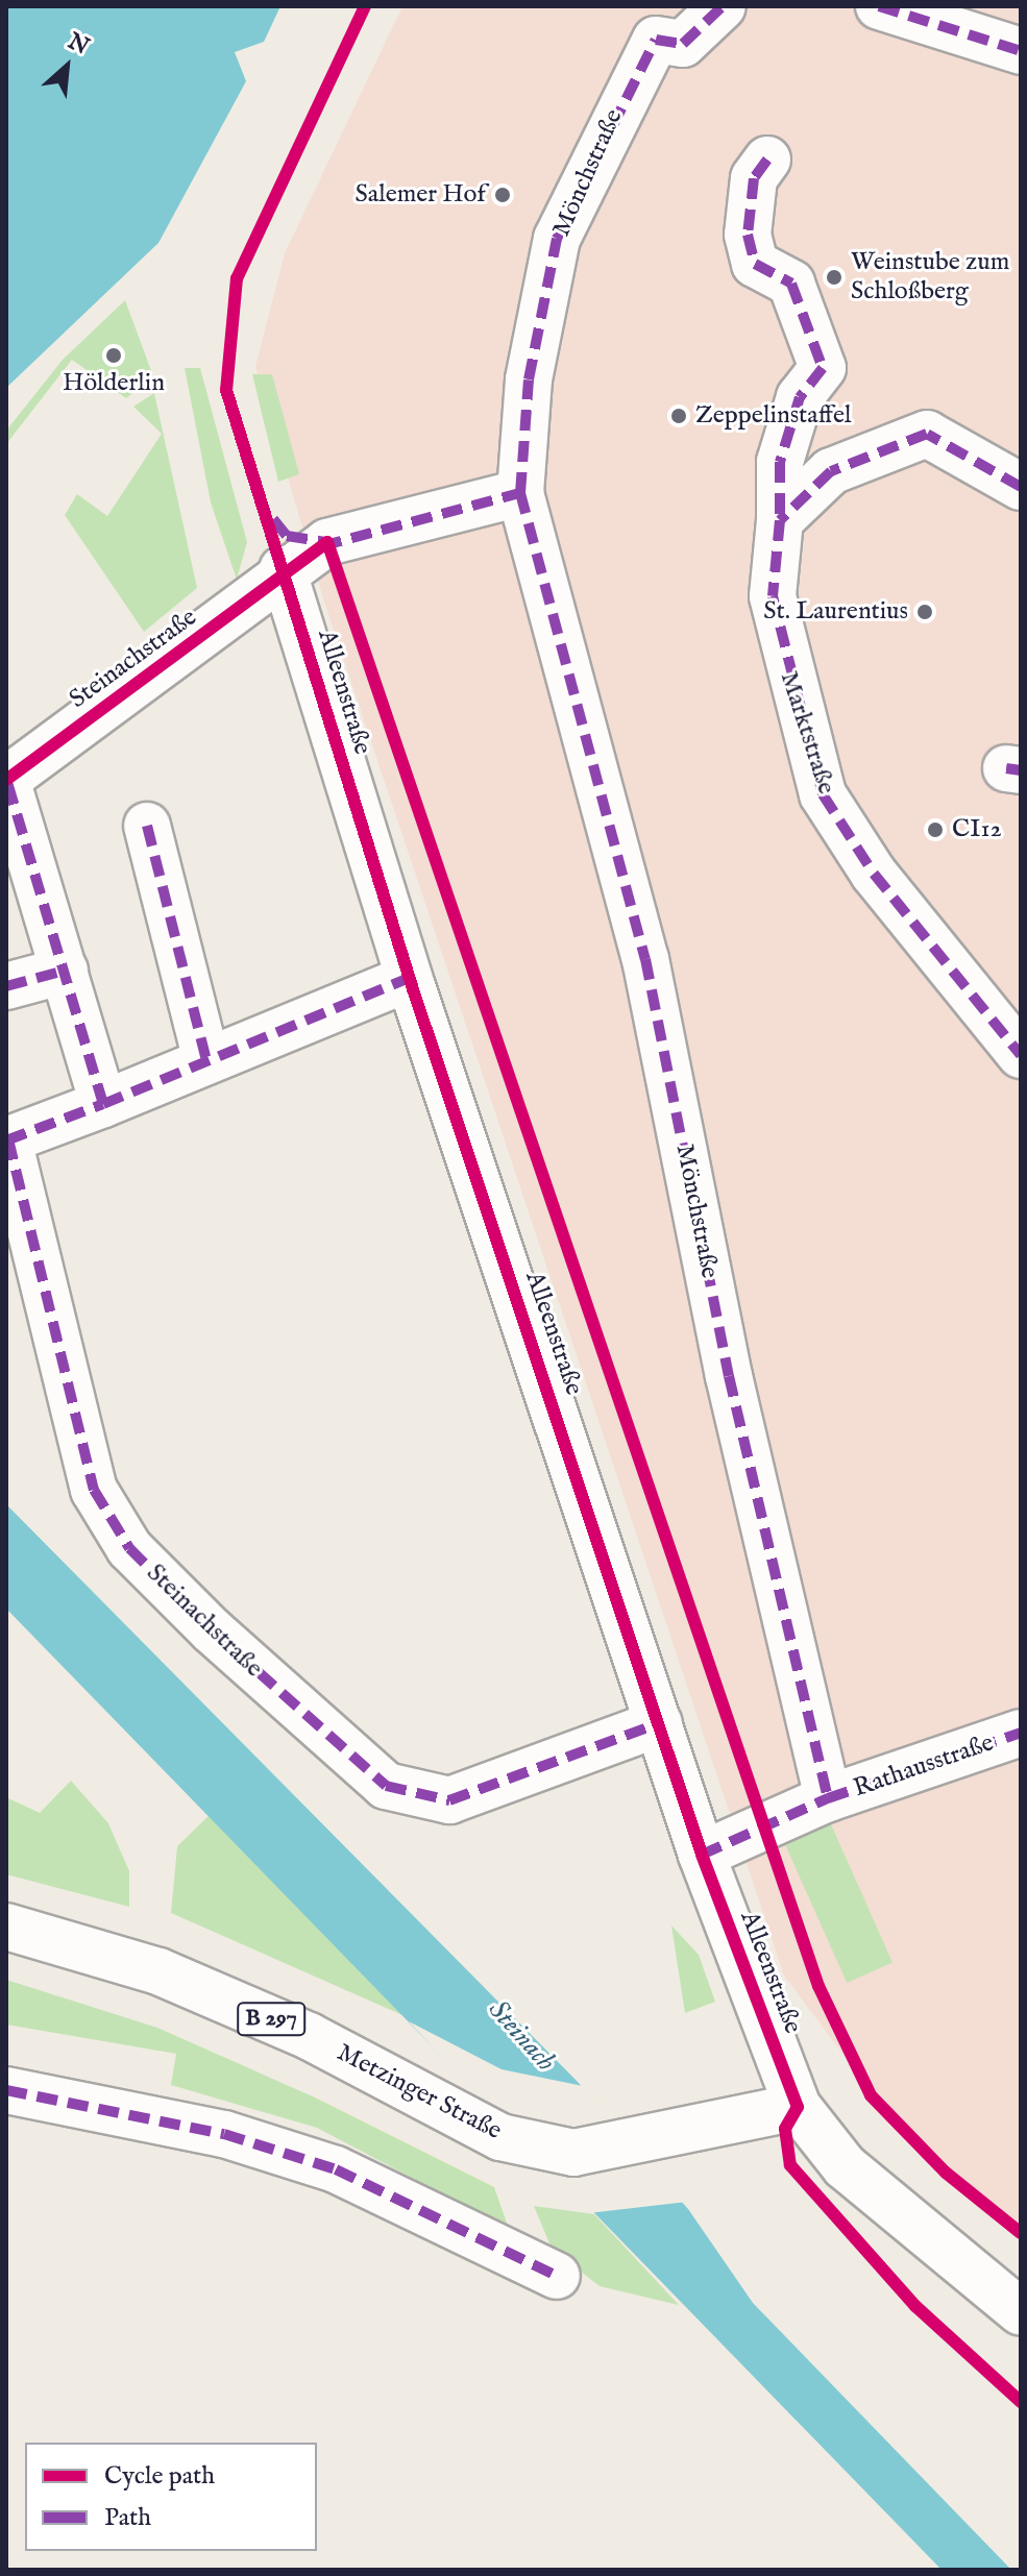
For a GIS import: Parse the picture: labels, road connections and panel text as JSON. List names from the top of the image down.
{
  "streets": {
    "street": [
      "Mönchstraße",
      "Steinachstraße",
      "Alleenstraße",
      "Marktstraße",
      "Rathausstraße",
      "B 297",
      "Metzinger Straße"
    ]
  },
  "crossings": [
    ["Mönchstraße", "Rathausstraße"],
    ["Steinachstraße", "Alleenstraße"],
    ["Alleenstraße", "Metzinger Straße"]
  ],
  "water": ["Steinach"],
  "places": [
    "Salemer Hof",
    "Weinstube zum Schloßberg",
    "Hölderlin",
    "Zeppelinstaffel",
    "St. Laurentius",
    "CI12"
  ],
  "legend": ["Cycle path", "Path"],
  "north": "top right"
}
